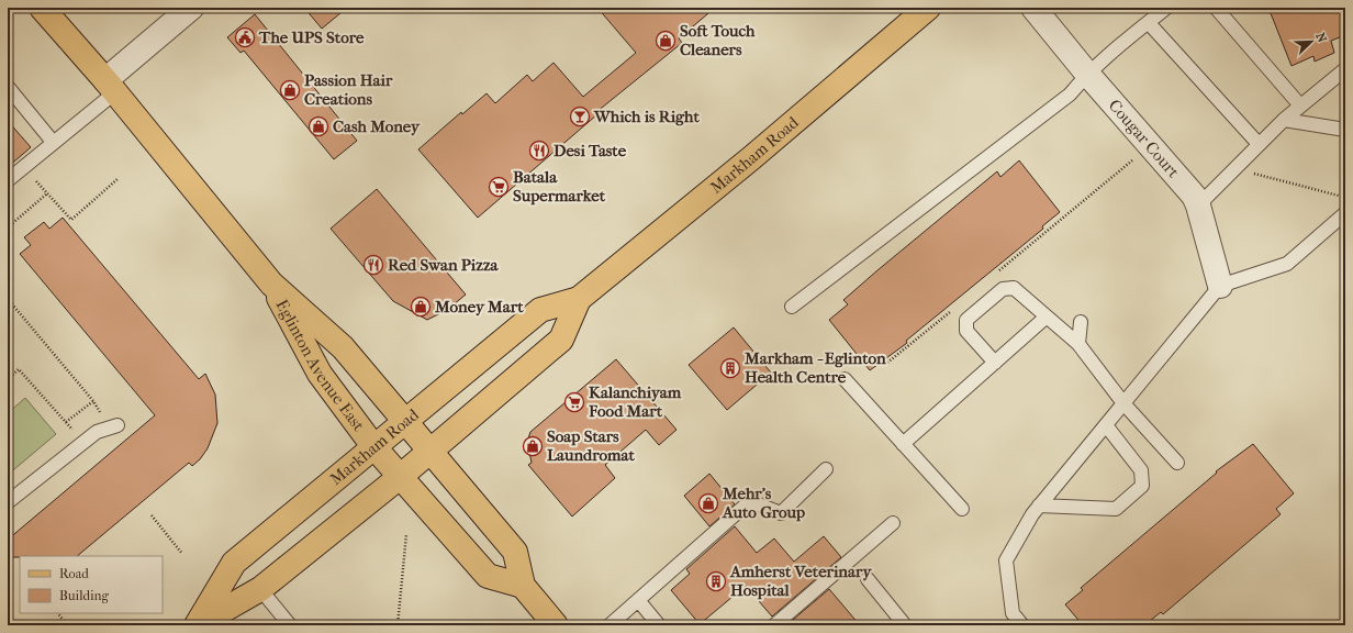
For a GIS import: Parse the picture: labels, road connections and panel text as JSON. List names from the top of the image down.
{
  "streets": {
    "main road": ["Markham Road", "Eglinton Avenue East"],
    "street": ["Cougar Court"]
  },
  "crossings": [
    ["Markham Road", "Eglinton Avenue East"]
  ],
  "places": {
    "public building": ["The UPS Store"],
    "shop": [
      "Soft Touch Cleaners",
      "Passion Hair Creations",
      "Cash Money",
      "Money Mart",
      "Soap Stars Laundromat",
      "Mehr's Auto Group"
    ],
    "bar": ["Which is Right"],
    "restaurant": ["Desi Taste", "Red Swan Pizza"],
    "supermarket": ["Batala Supermarket", "Kalanchiyam Food Mart"],
    "building": ["Markham - Eglinton Health Centre", "Amherst Veterinary Hospital"]
  },
  "legend": ["Road", "Building"],
  "north": "top right"
}
